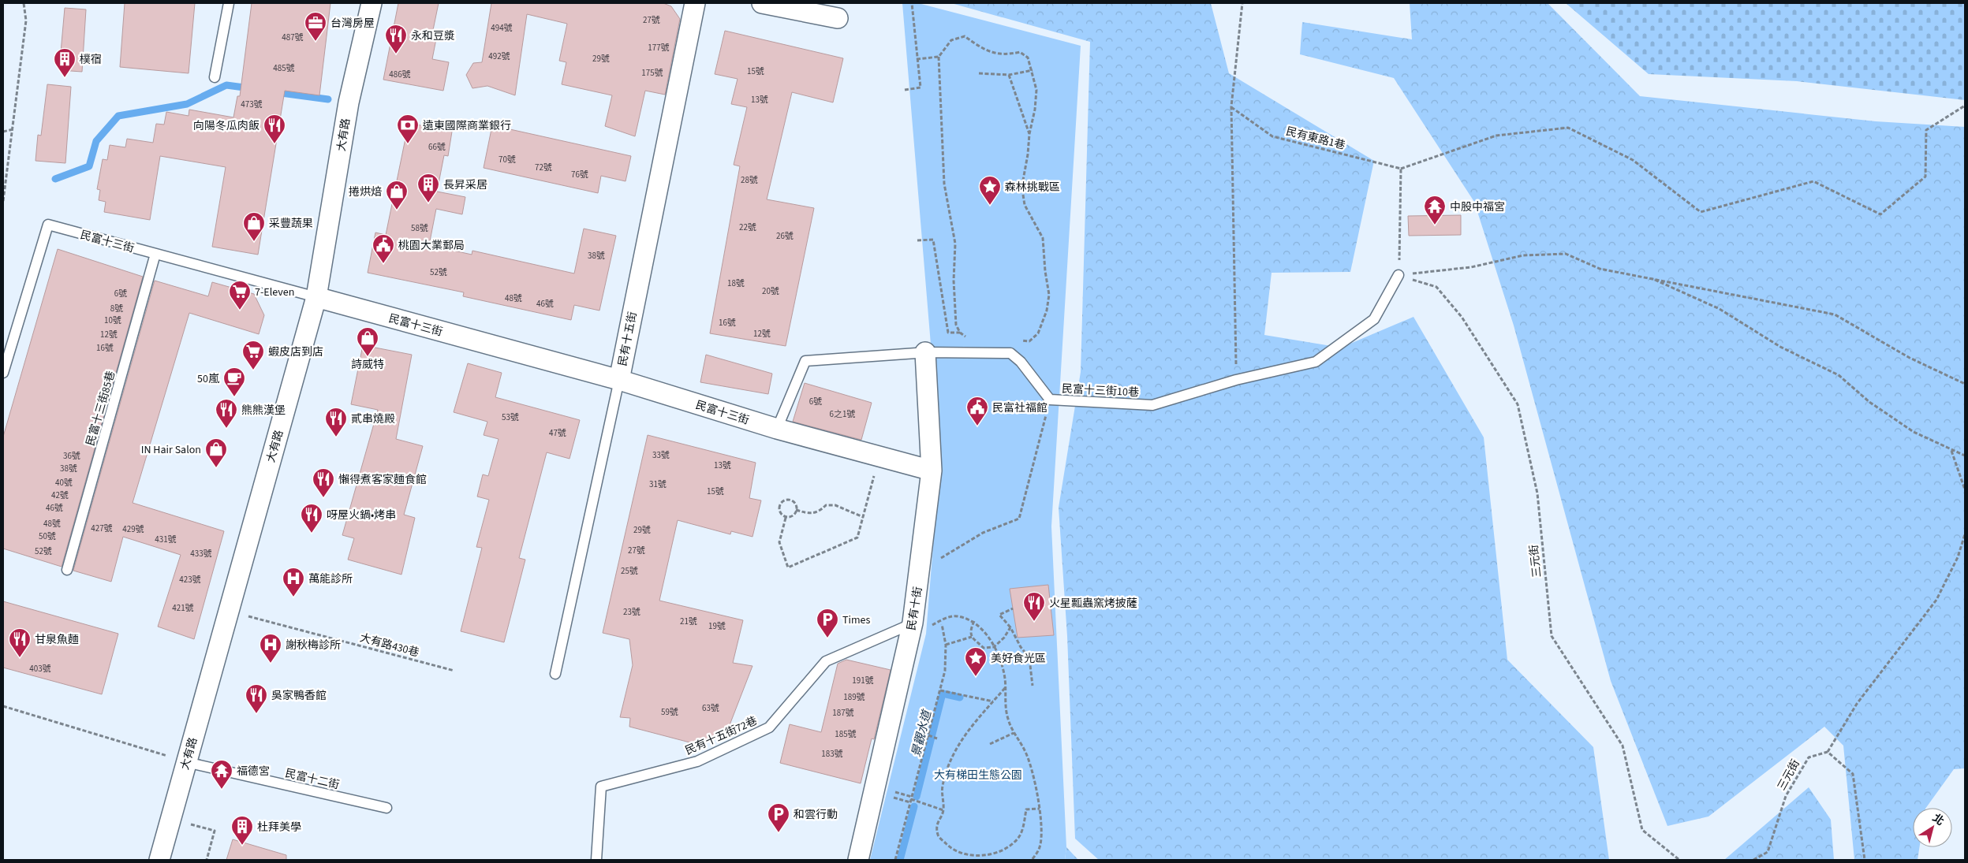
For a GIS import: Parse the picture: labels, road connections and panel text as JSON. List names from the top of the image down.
{
  "streets": {
    "street": [
      "大有路",
      "民富十三街",
      "民有十五街",
      "民有十街"
    ],
    "lane": [
      "民富十三街10巷",
      "民富十三街85巷",
      "民有十五街72巷",
      "民富十二街"
    ],
    "path": ["民有東路1巷", "三元街", "大有路430巷"]
  },
  "crossings": [
    ["大有路", "民富十三街"],
    ["大有路", "大有路430巷"],
    ["大有路", "民富十二街"],
    ["民富十三街", "民有十五街"],
    ["民富十三街", "民富十三街10巷"],
    ["民富十三街", "民富十三街85巷"],
    ["民富十三街", "民有十街"],
    ["民富十三街10巷", "三元街"],
    ["民富十三街10巷", "民有十街"],
    ["民有十街", "民有十五街72巷"]
  ],
  "water": ["景觀水道"],
  "parks": ["大有梯田生態公園"],
  "places": {
    "office": ["台灣房屋"],
    "restaurant": [
      "永和豆漿",
      "向陽冬瓜肉飯",
      "熊熊漢堡",
      "貳串燒殿",
      "懶得煮客家麵食館",
      "呀屋火鍋•烤串",
      "火星瓢蟲窯烤披薩",
      "甘泉魚麵",
      "吳家鴨香館"
    ],
    "building": ["樸宿", "長昇采居", "杜拜美學"],
    "bank": ["遠東國際商業銀行"],
    "place": ["森林挑戰區", "美好食光區"],
    "shop": [
      "捲烘焙",
      "采豐蔬果",
      "詩威特",
      "IN Hair Salon"
    ],
    "temple": ["中股中福宮", "福德宮"],
    "public building": ["桃園大業郵局", "民富社福館"],
    "supermarket": ["7-Eleven", "蝦皮店到店"],
    "cafe": ["50嵐"],
    "hospital": ["萬能診所", "謝秋梅診所"],
    "parking": ["Times", "和雲行動"]
  },
  "house_numbers": [
    "27號",
    "494號",
    "487號",
    "177號",
    "492號",
    "29號",
    "485號",
    "15號",
    "175號",
    "486號",
    "13號",
    "473號",
    "66號",
    "70號",
    "72號",
    "76號",
    "28號",
    "22號",
    "58號",
    "26號",
    "38號",
    "52號",
    "18號",
    "20號",
    "6號",
    "48號",
    "46號",
    "8號",
    "10號",
    "16號",
    "12號",
    "12號",
    "16號",
    "6號",
    "6之1號",
    "53號",
    "47號",
    "33號",
    "36號",
    "13號",
    "38號",
    "40號",
    "31號",
    "15號",
    "42號",
    "46號",
    "48號",
    "427號",
    "429號",
    "29號",
    "50號",
    "431號",
    "27號",
    "52號",
    "433號",
    "25號",
    "423號",
    "421號",
    "23號",
    "21號",
    "19號",
    "403號",
    "191號",
    "189號",
    "63號",
    "59號",
    "187號",
    "185號",
    "183號"
  ],
  "north": "top right"
}
